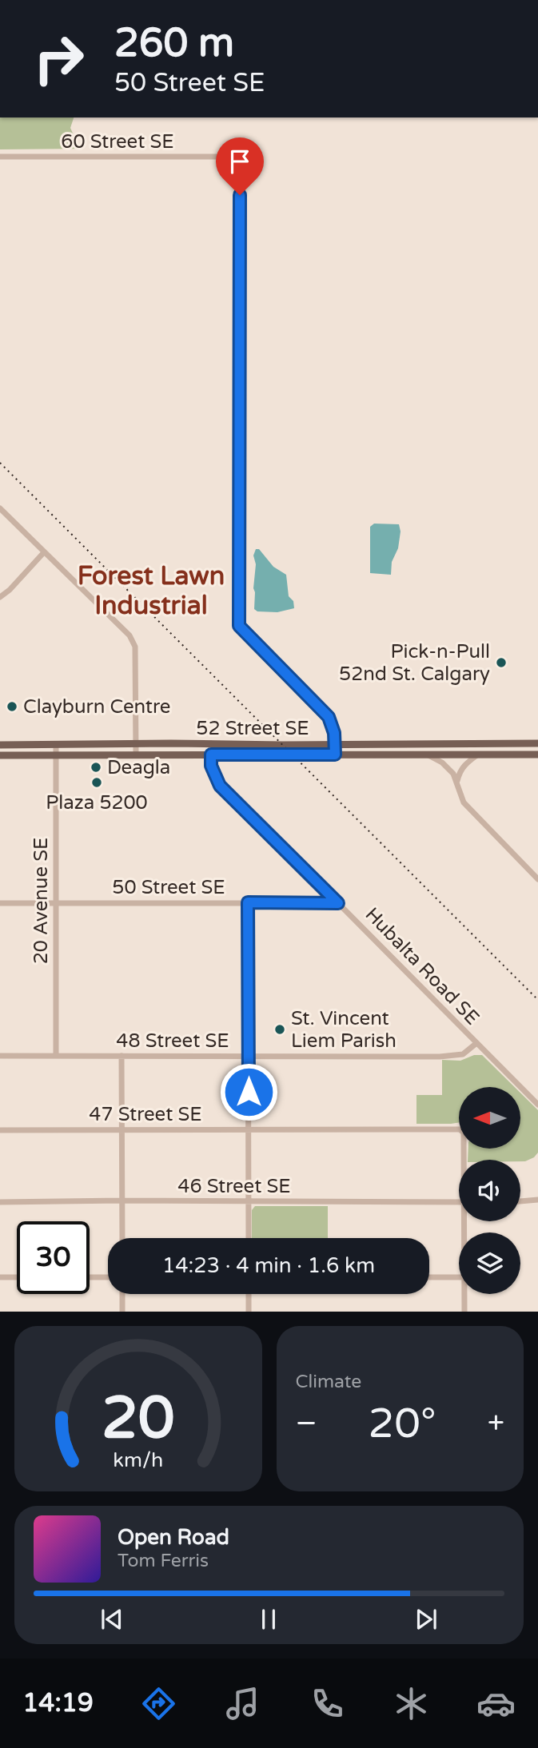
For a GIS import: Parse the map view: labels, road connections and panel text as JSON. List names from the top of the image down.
{
  "streets": {
    "main road": ["52 Street SE"],
    "street": [
      "60 Street SE",
      "50 Street SE",
      "20 Avenue SE",
      "Hubalta Road SE",
      "48 Street SE",
      "47 Street SE",
      "46 Street SE"
    ]
  },
  "crossings": [
    ["60 Street SE", "52 Street SE"],
    ["52 Street SE", "20 Avenue SE"],
    ["52 Street SE", "Hubalta Road SE"],
    ["50 Street SE", "20 Avenue SE"],
    ["50 Street SE", "Hubalta Road SE"],
    ["20 Avenue SE", "48 Street SE"],
    ["Hubalta Road SE", "48 Street SE"]
  ],
  "districts": ["Forest Lawn Industrial"],
  "places": [
    "Pick-n-Pull 52nd St. Calgary",
    "Clayburn Centre",
    "Deagla",
    "Plaza 5200",
    "St. Vincent Liem Parish"
  ],
  "north": "left",
  "page": {
    "turn": ["260 m", "50 Street SE"],
    "limit": "30",
    "trip": "14:23 · 4 min · 1.6 km",
    "tile": "Climate",
    "heat": ["−", "20°", "+"],
    "song": ["Open Road", "Tom Ferris"],
    "tabs": "14:19",
    "gauge": ["20", "km/h"]
  }
}
